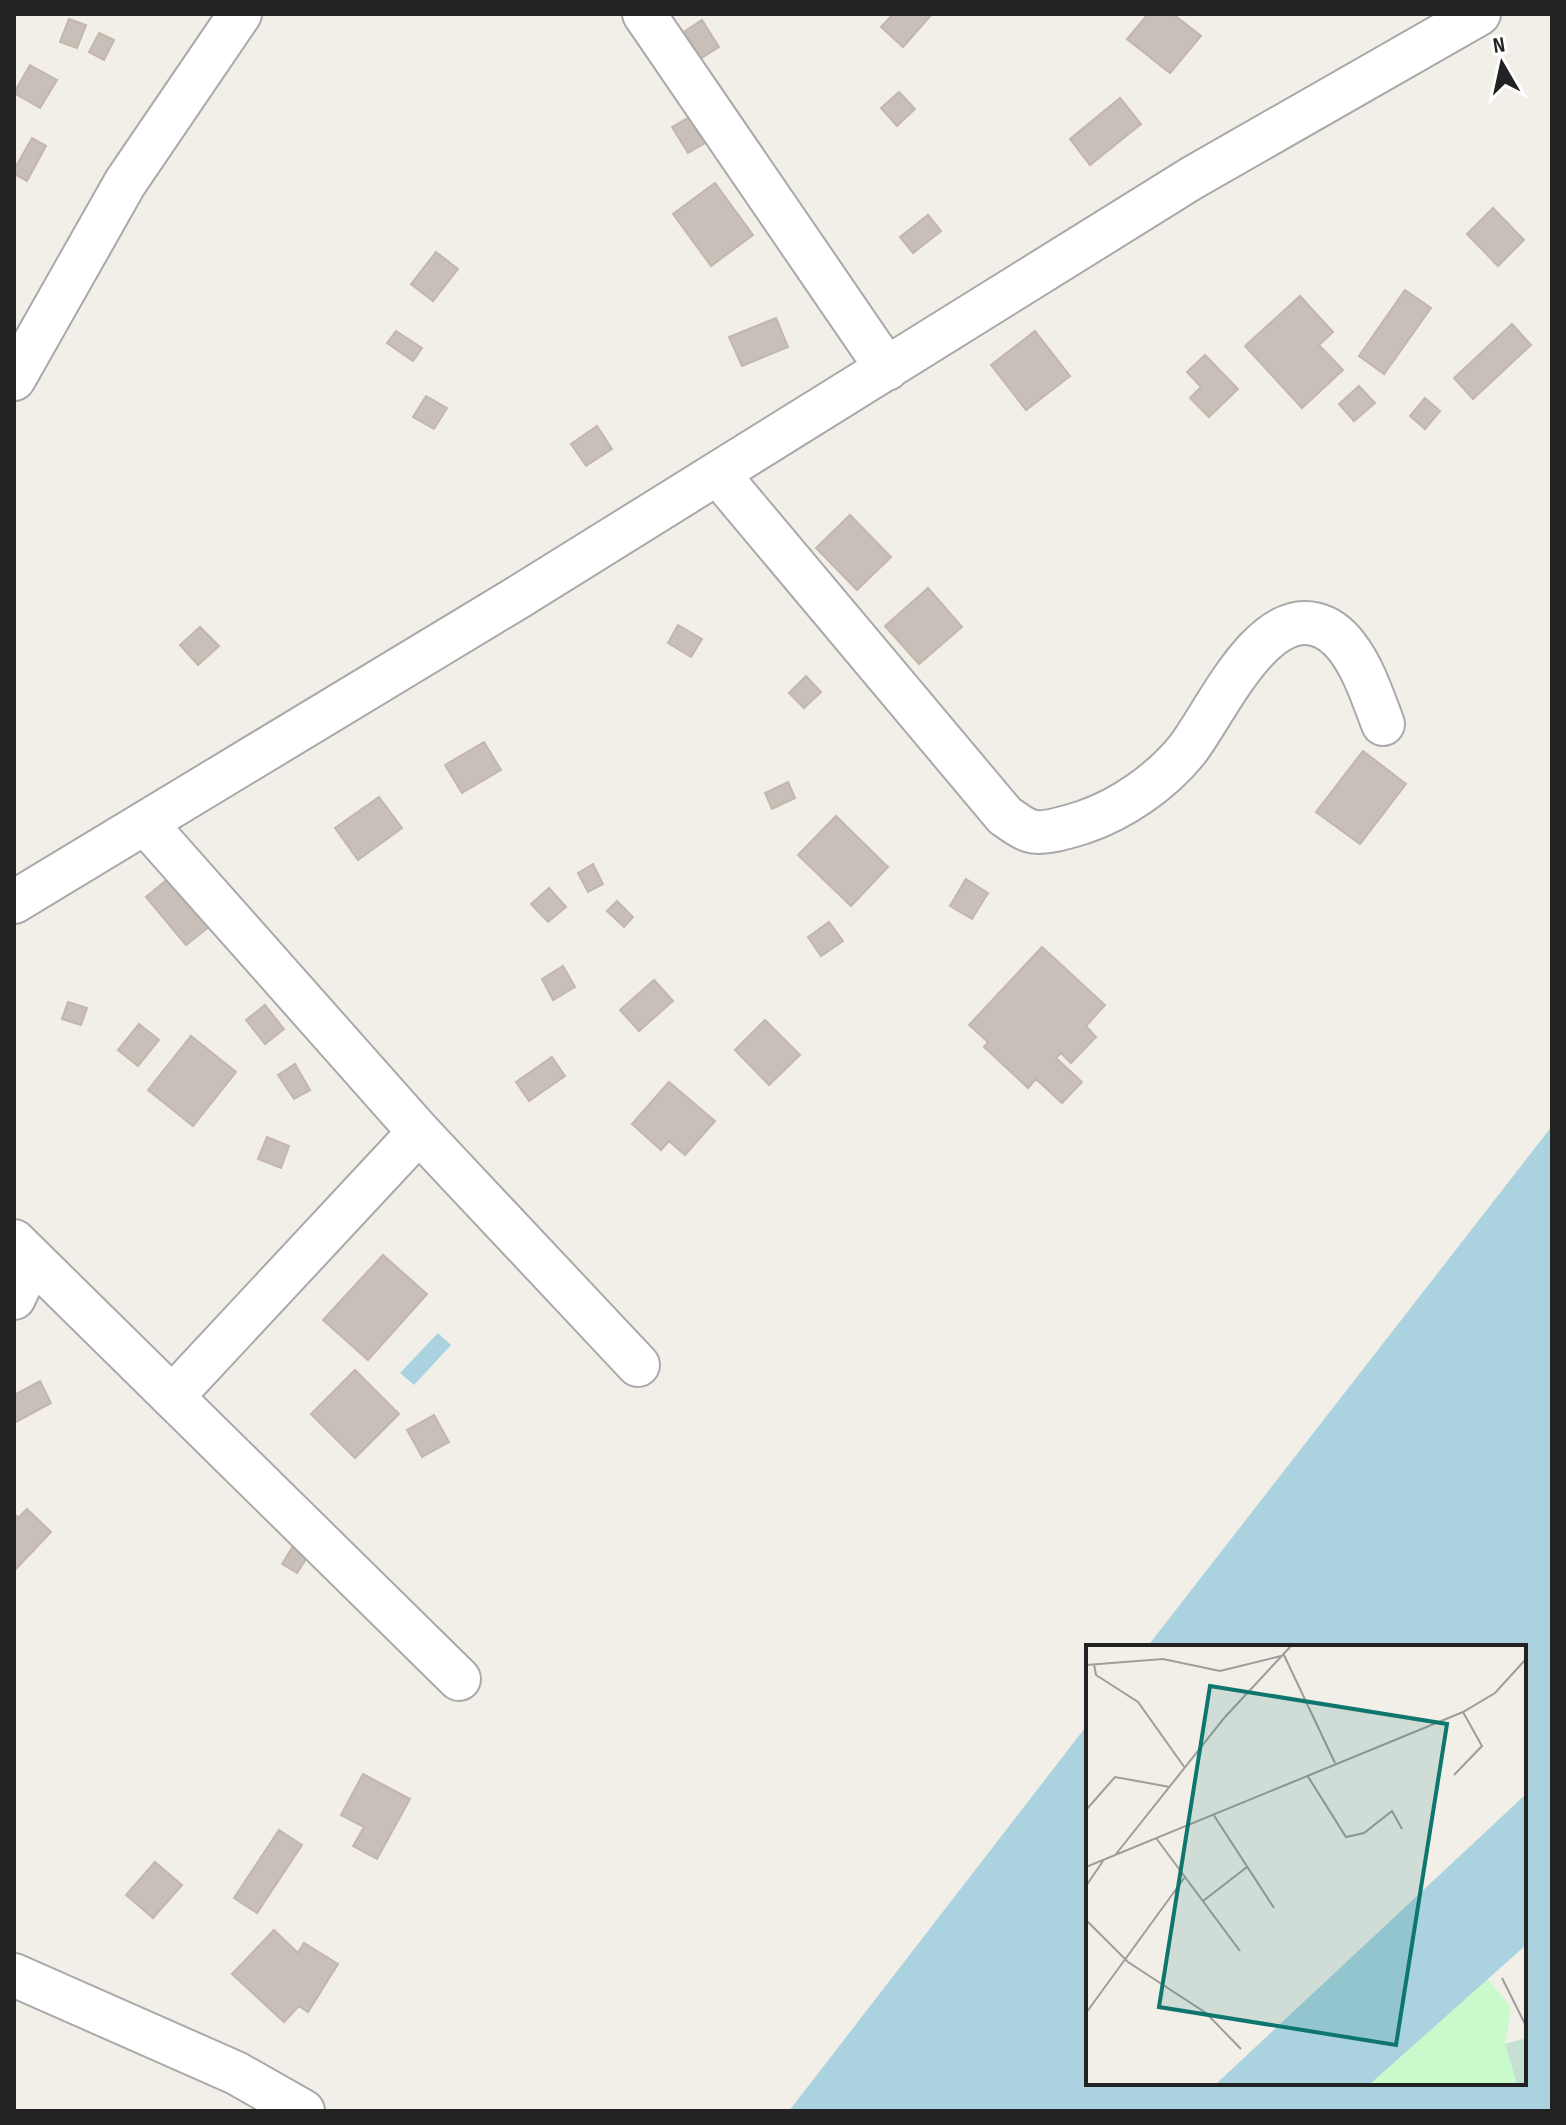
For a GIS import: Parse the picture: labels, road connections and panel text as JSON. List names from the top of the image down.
{
  "north": "top"
}
